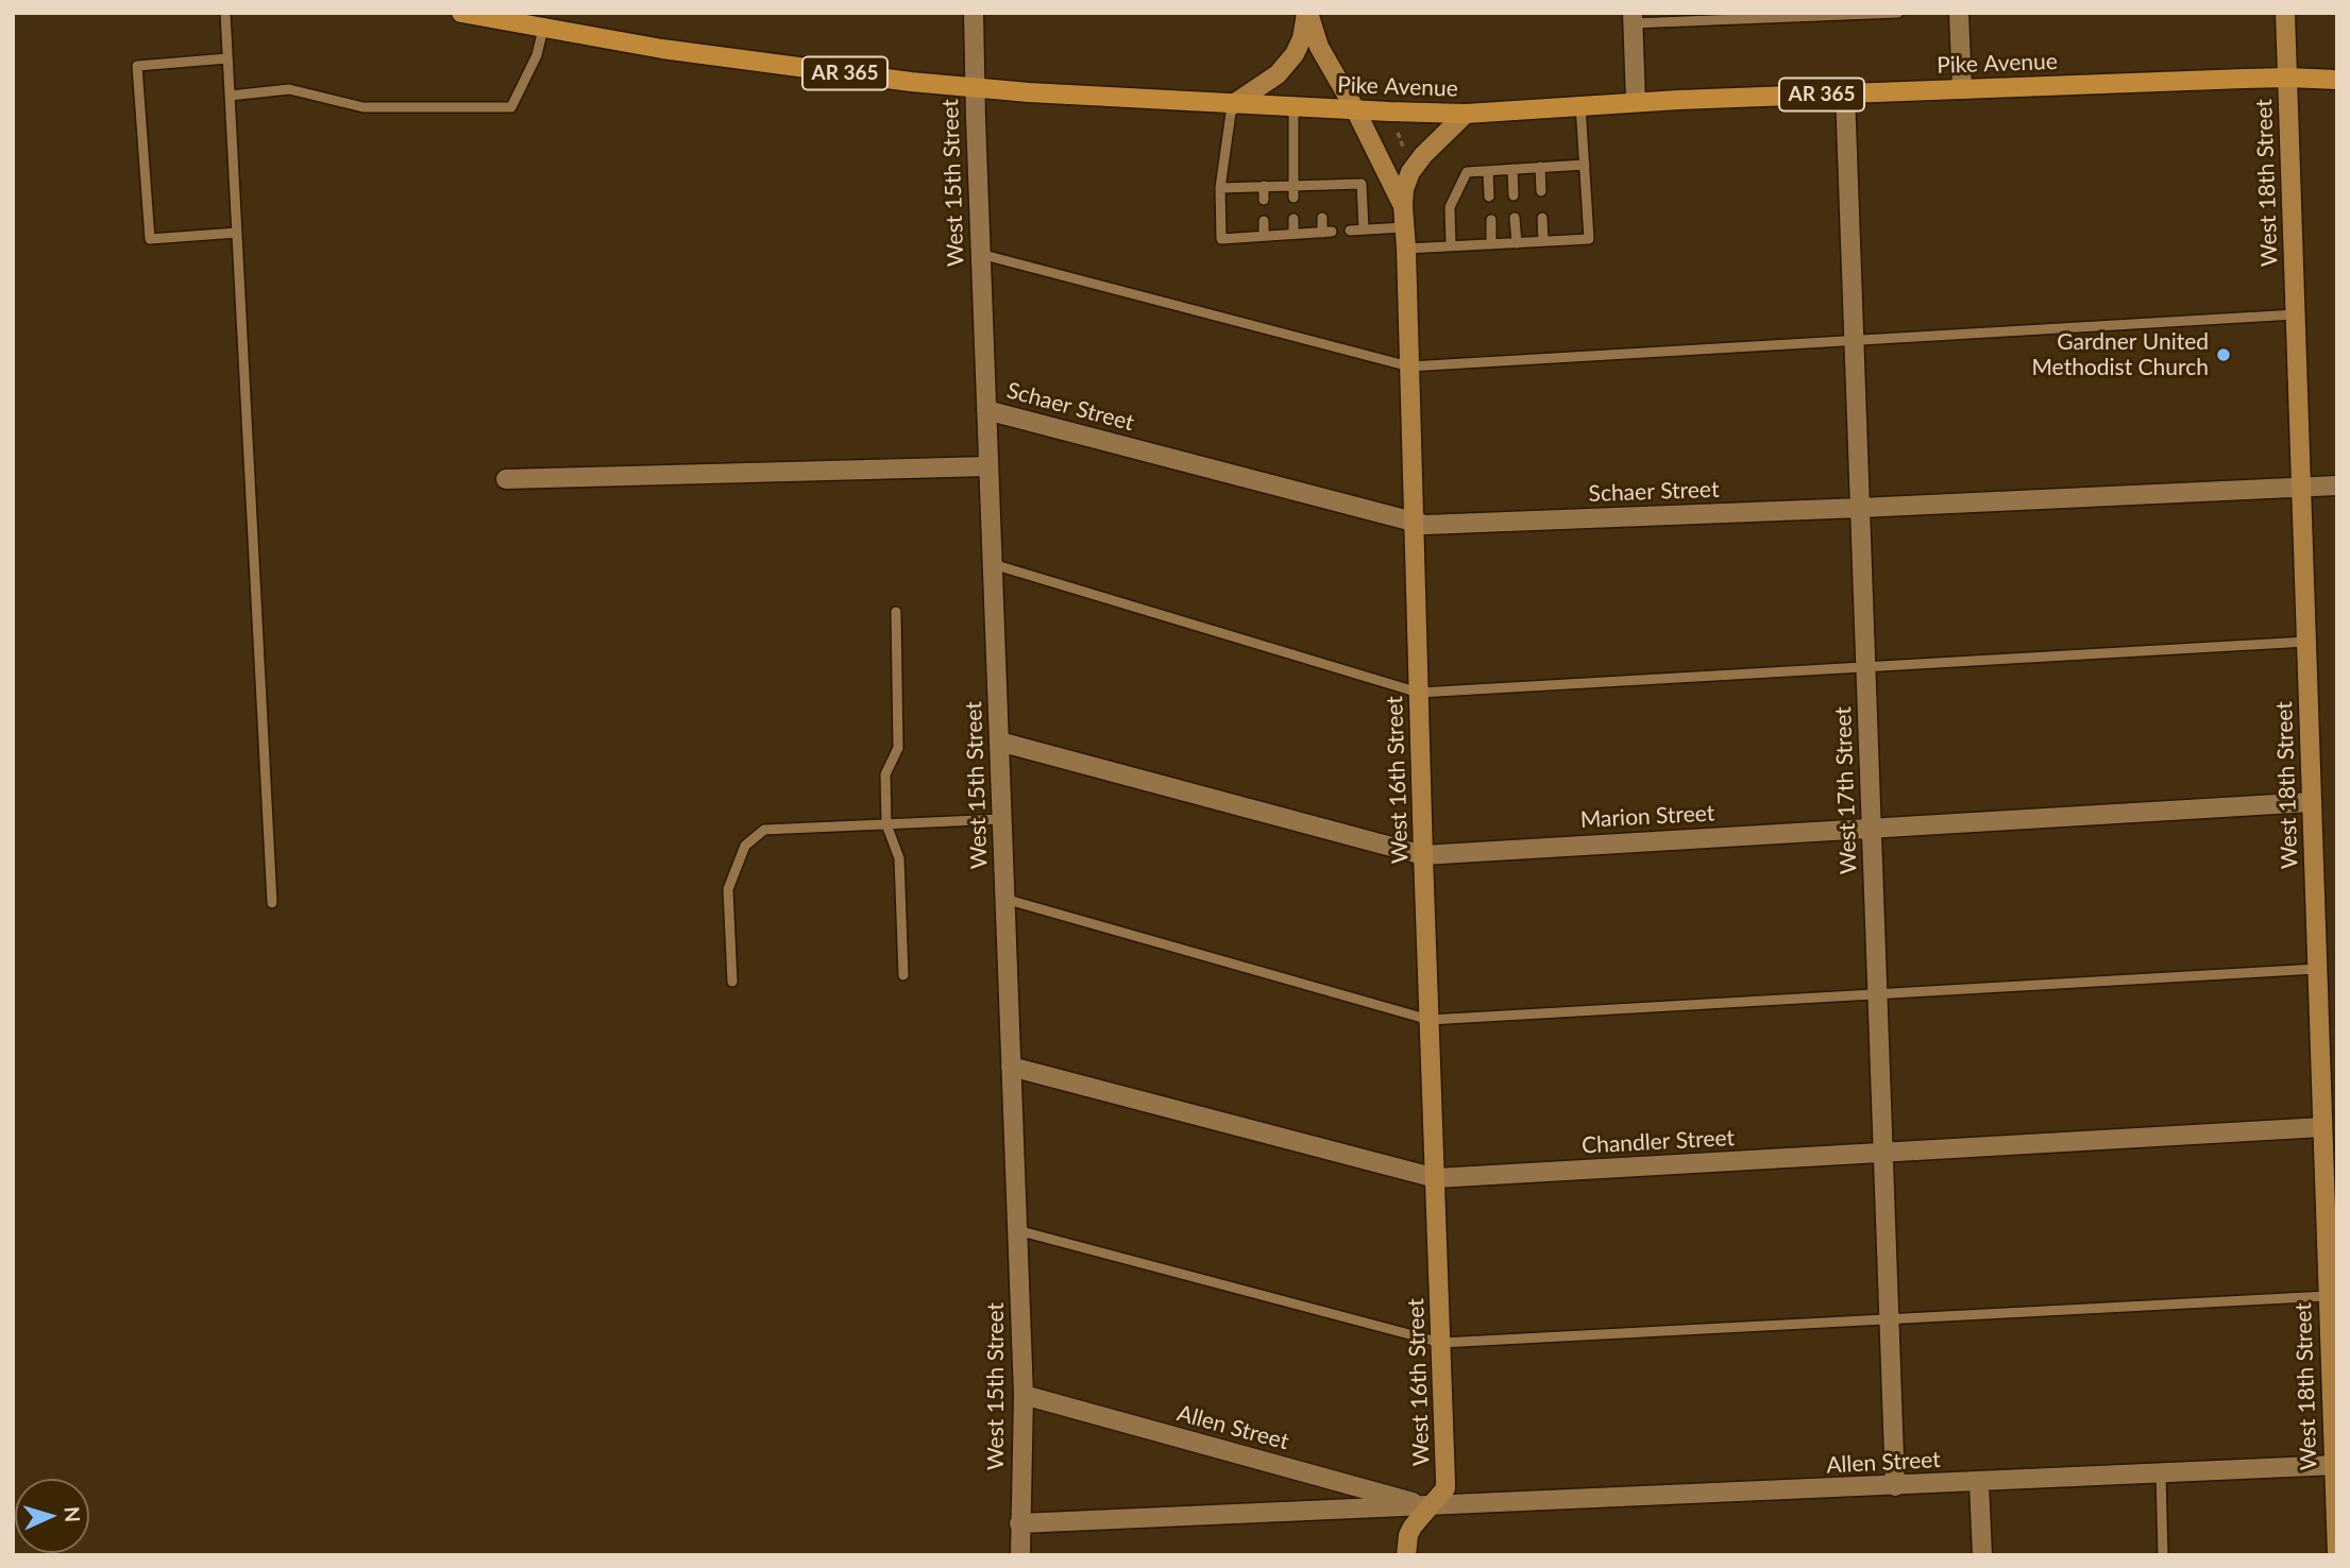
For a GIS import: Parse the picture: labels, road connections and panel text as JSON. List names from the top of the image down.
{
  "streets": {
    "main road": ["Pike Avenue", "AR 365"],
    "street": [
      "West 15th Street",
      "West 18th Street",
      "Schaer Street",
      "West 16th Street",
      "West 17th Street",
      "Marion Street",
      "Chandler Street",
      "Allen Street"
    ]
  },
  "crossings": [
    ["Pike Avenue", "West 15th Street"],
    ["Pike Avenue", "West 18th Street"],
    ["Pike Avenue", "West 16th Street"],
    ["Pike Avenue", "West 17th Street"],
    ["West 15th Street", "Schaer Street"],
    ["West 15th Street", "Marion Street"],
    ["West 15th Street", "Chandler Street"],
    ["West 15th Street", "Allen Street"],
    ["West 18th Street", "Schaer Street"],
    ["West 18th Street", "Marion Street"],
    ["West 18th Street", "Chandler Street"],
    ["West 18th Street", "Allen Street"],
    ["Schaer Street", "West 16th Street"],
    ["Schaer Street", "West 17th Street"],
    ["West 16th Street", "Marion Street"],
    ["West 16th Street", "Chandler Street"],
    ["West 16th Street", "Allen Street"],
    ["West 17th Street", "Marion Street"],
    ["West 17th Street", "Chandler Street"],
    ["West 17th Street", "Allen Street"]
  ],
  "places": ["Gardner United Methodist Church"],
  "north": "right"
}
